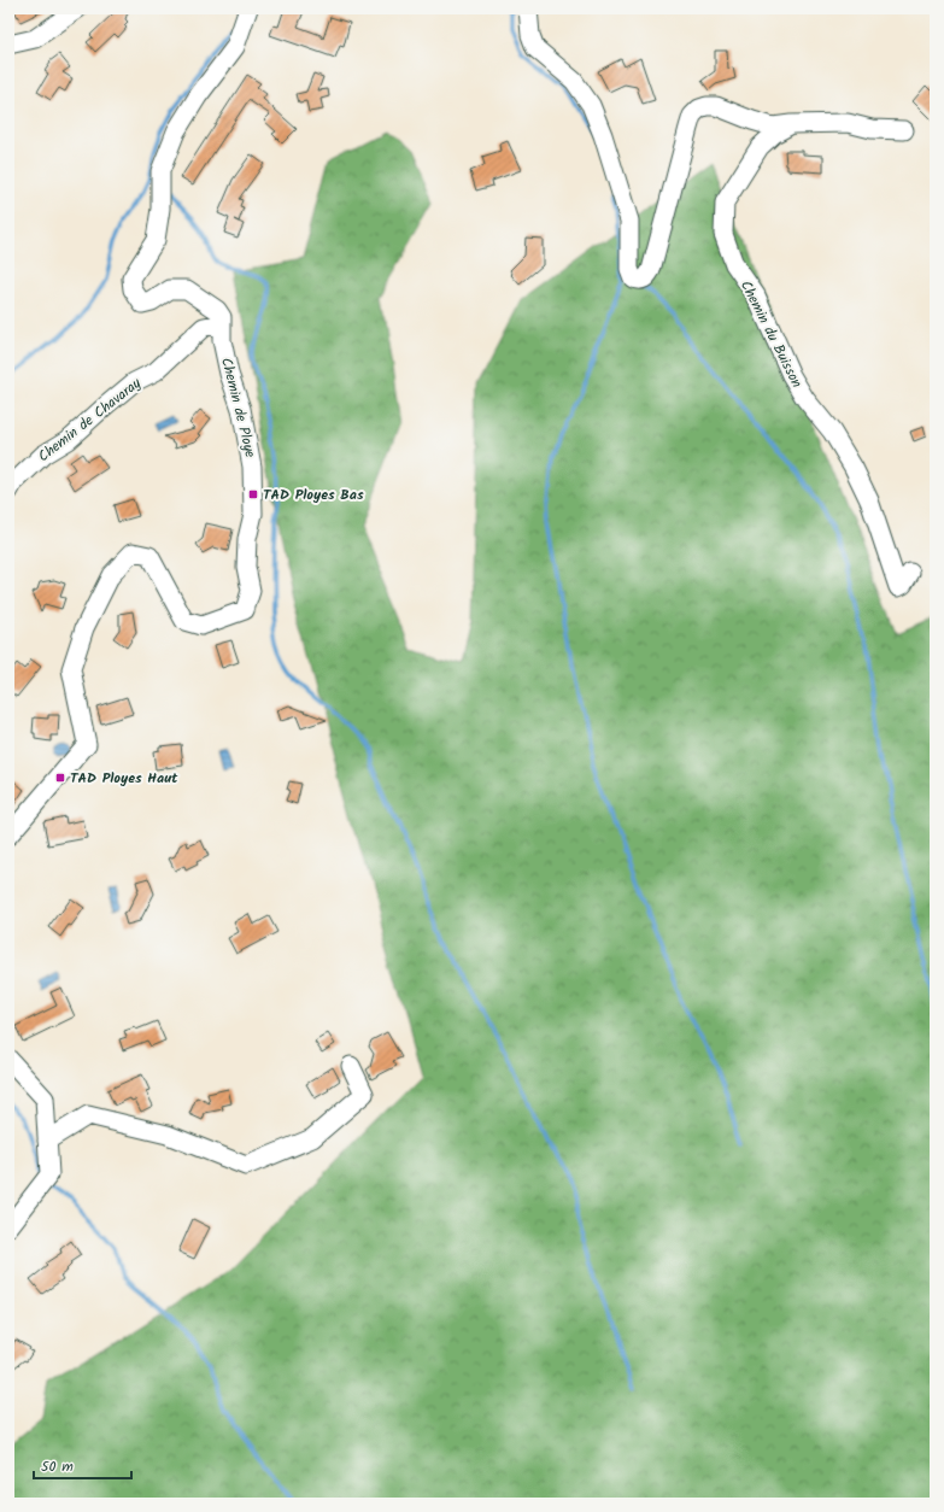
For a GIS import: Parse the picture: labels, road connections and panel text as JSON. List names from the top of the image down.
{
  "streets": {
    "street": ["Chemin du Buisson", "Chemin de Ploye", "Chemin de Chavaray"]
  },
  "crossings": [
    ["Chemin de Ploye", "Chemin de Chavaray"]
  ],
  "places": {
    "transit": ["TAD Ployes Bas", "TAD Ployes Haut"]
  },
  "scale_bar": "50 m"
}
